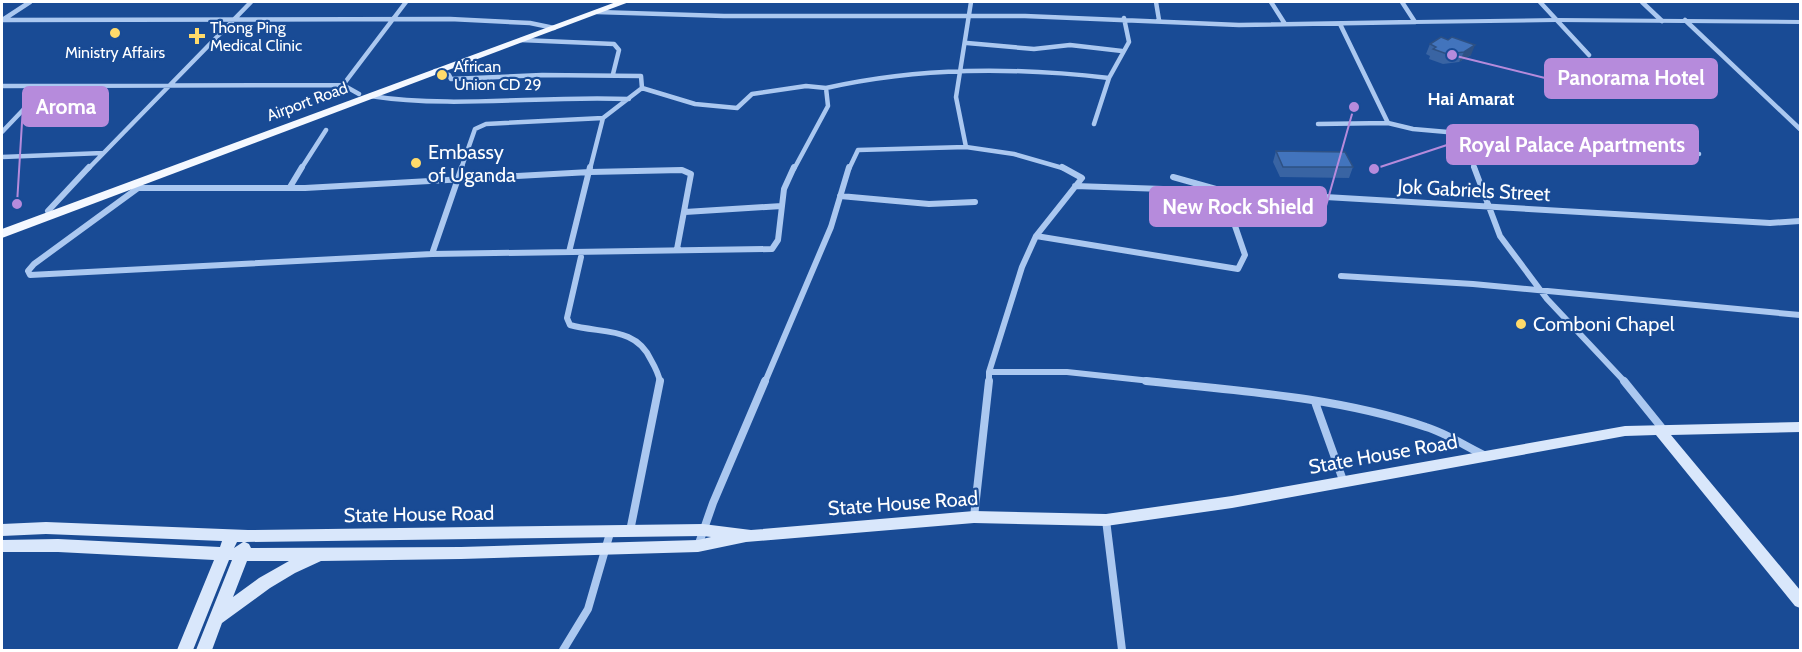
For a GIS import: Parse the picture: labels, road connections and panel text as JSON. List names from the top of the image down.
{
  "streets": {
    "main road": ["Airport Road", "State House Road"],
    "street": ["Jok Gabriels Street"]
  },
  "districts": ["Hai Amarat"],
  "places": {
    "other": [
      "Ministry Affairs",
      "Panorama Hotel",
      "African Union CD 29",
      "New Rock Shield",
      "Embassy of Uganda",
      "Royal Palace Apartments",
      "Aroma",
      "Comboni Chapel"
    ],
    "health": ["Thong Ping Medical Clinic"]
  }
}
